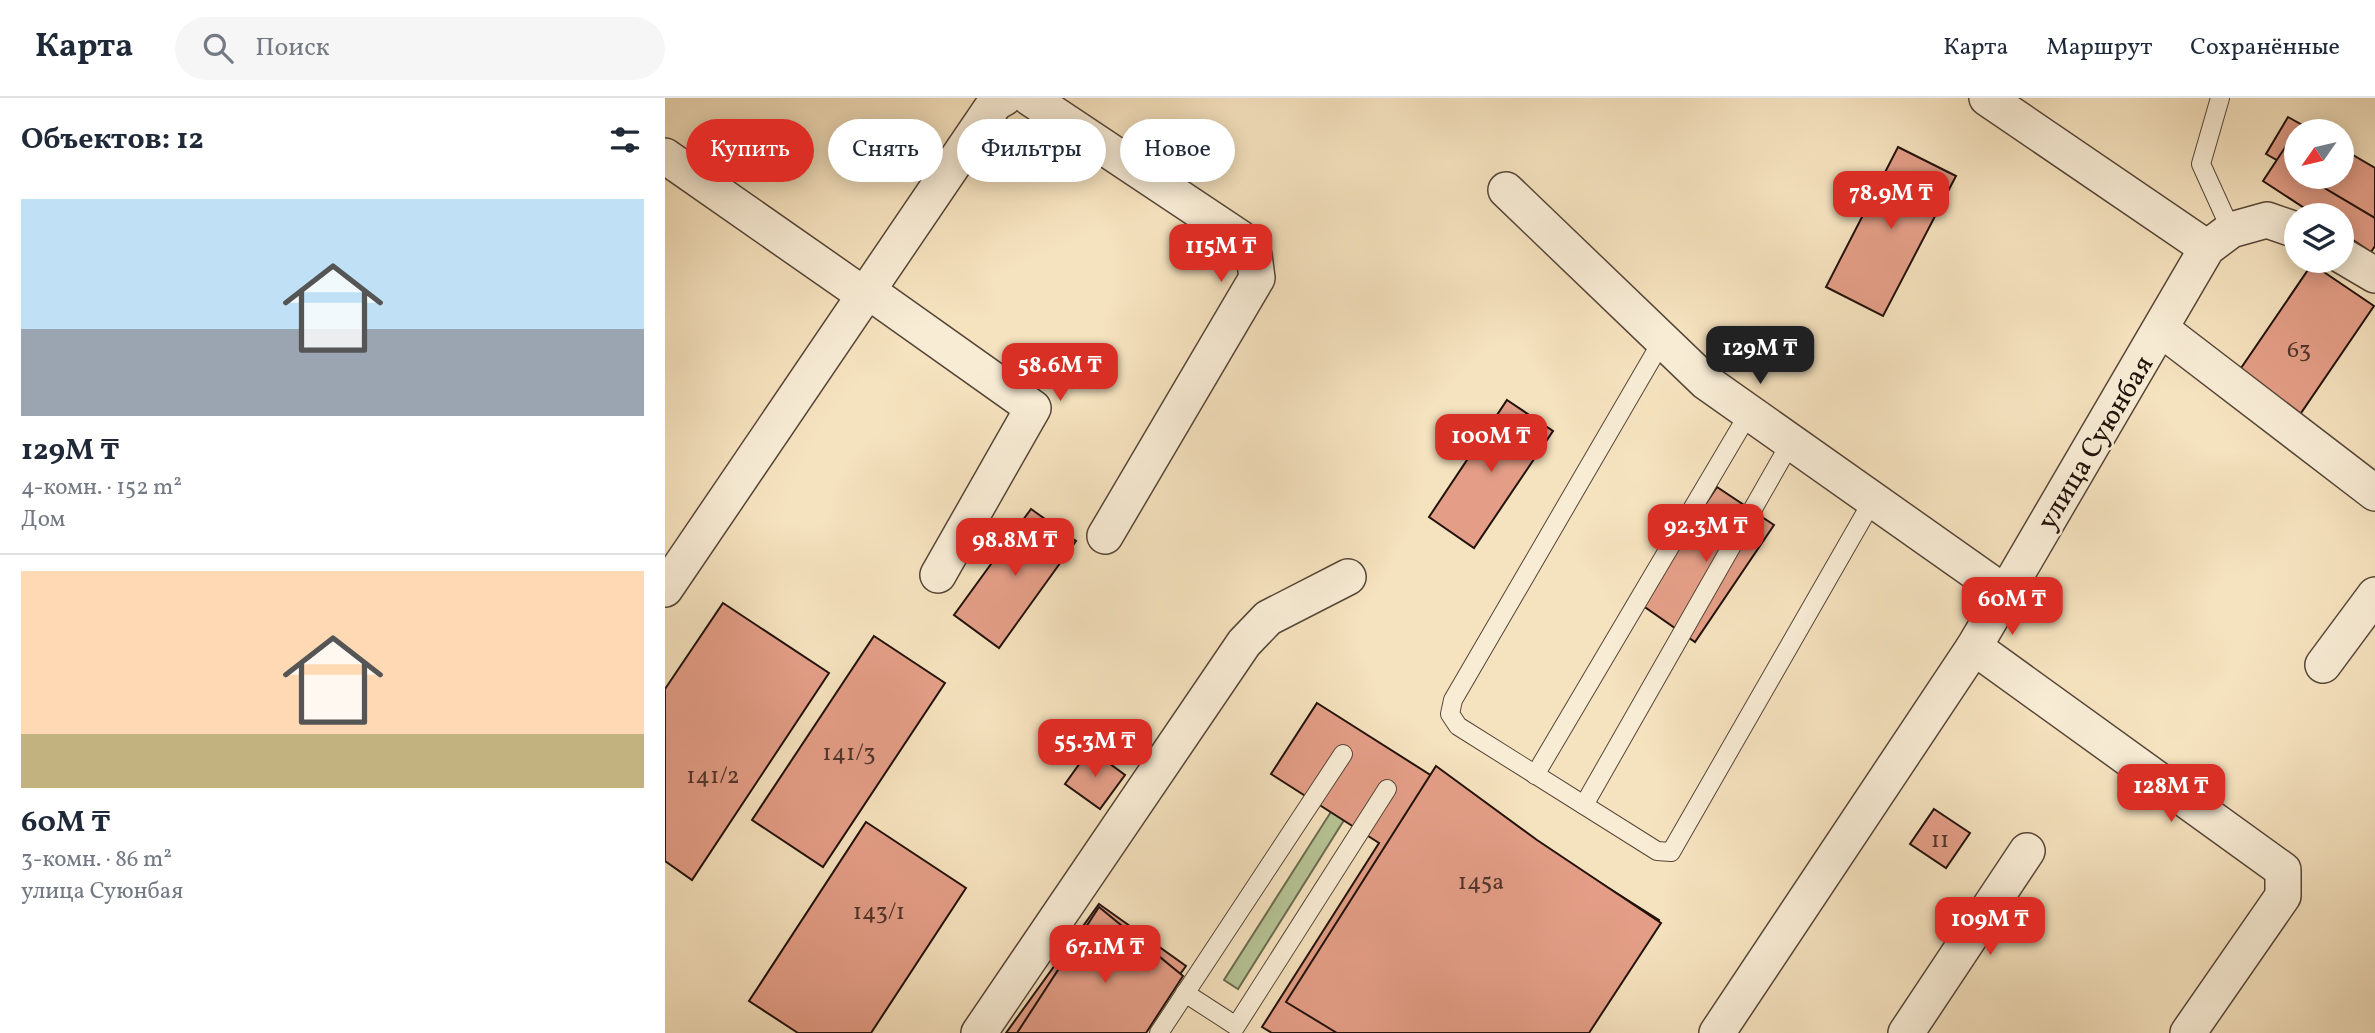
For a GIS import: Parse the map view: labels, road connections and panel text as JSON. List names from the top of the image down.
{
  "streets": {
    "street": ["улица Суюнбая"]
  },
  "house_numbers": [
    "63",
    "141/3",
    "141/2",
    "11",
    "145a",
    "143/1"
  ],
  "north": "bottom left",
  "page": {
    "header": "Карта",
    "search": "Поиск",
    "nav": ["Карта", "Маршрут", "Сохранённые"],
    "heading": "Объектов: 12",
    "chip": [
      "Купить",
      "Снять",
      "Фильтры",
      "Новое"
    ],
    "price": [
      "78.9M ₸",
      "115M ₸",
      "129M ₸",
      "58.6M ₸",
      "100M ₸",
      "92.3M ₸",
      "98.8M ₸",
      "60M ₸",
      "55.3M ₸",
      "128M ₸",
      "109M ₸",
      "67.1M ₸"
    ],
    "list": [
      {
        "name": "129M ₸",
        "note": "4-комн. · 152 m² · Дом"
      },
      {
        "name": "60M ₸",
        "note": "3-комн. · 86 m² · улица Суюнбая"
      }
    ]
  }
}
